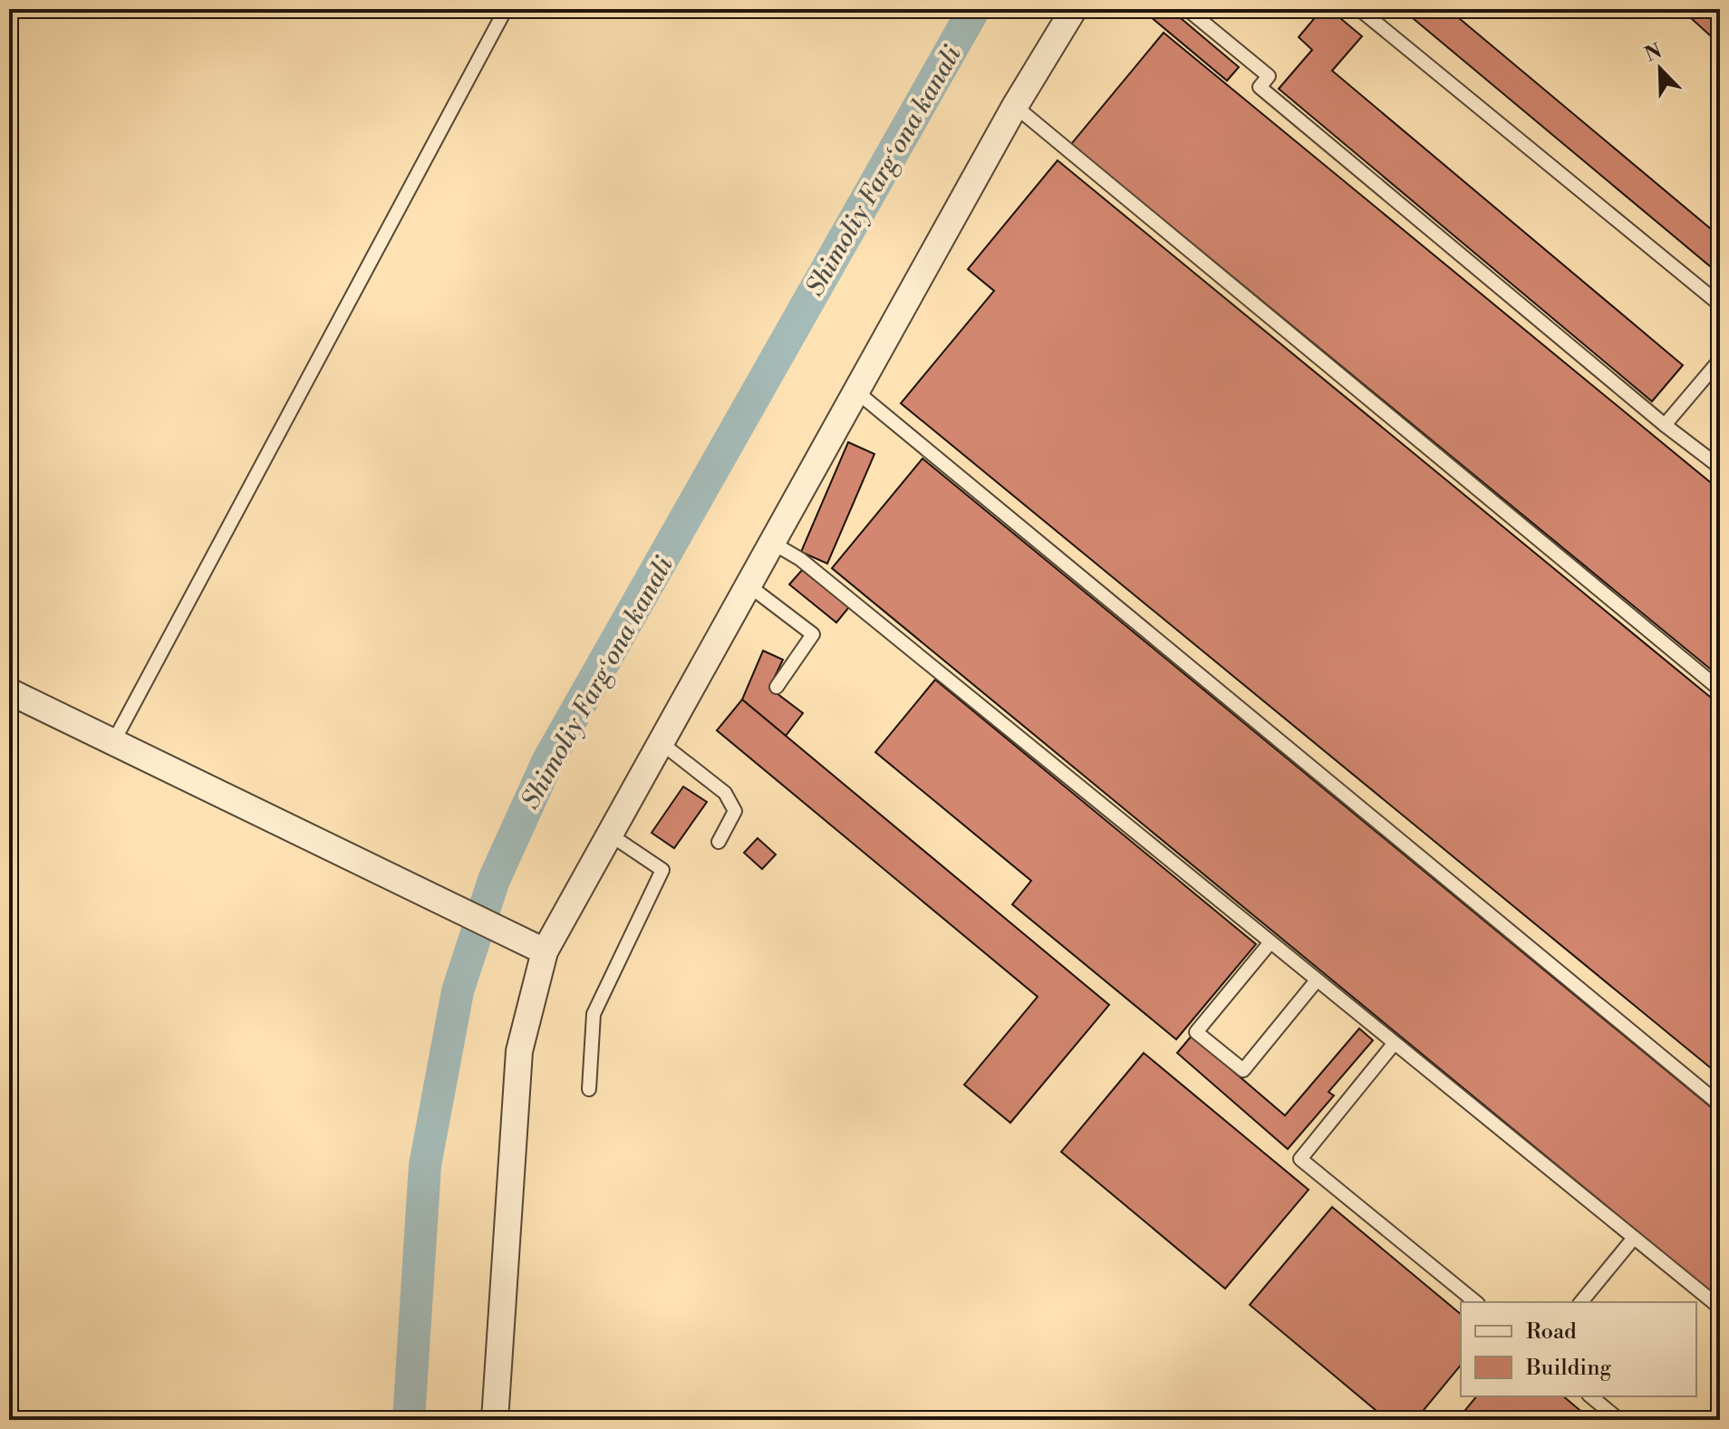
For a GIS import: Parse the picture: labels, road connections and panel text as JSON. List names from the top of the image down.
{
  "water": ["Shimoliy Fargʻona kanali"],
  "legend": ["Road", "Building"],
  "north": "top left"
}
